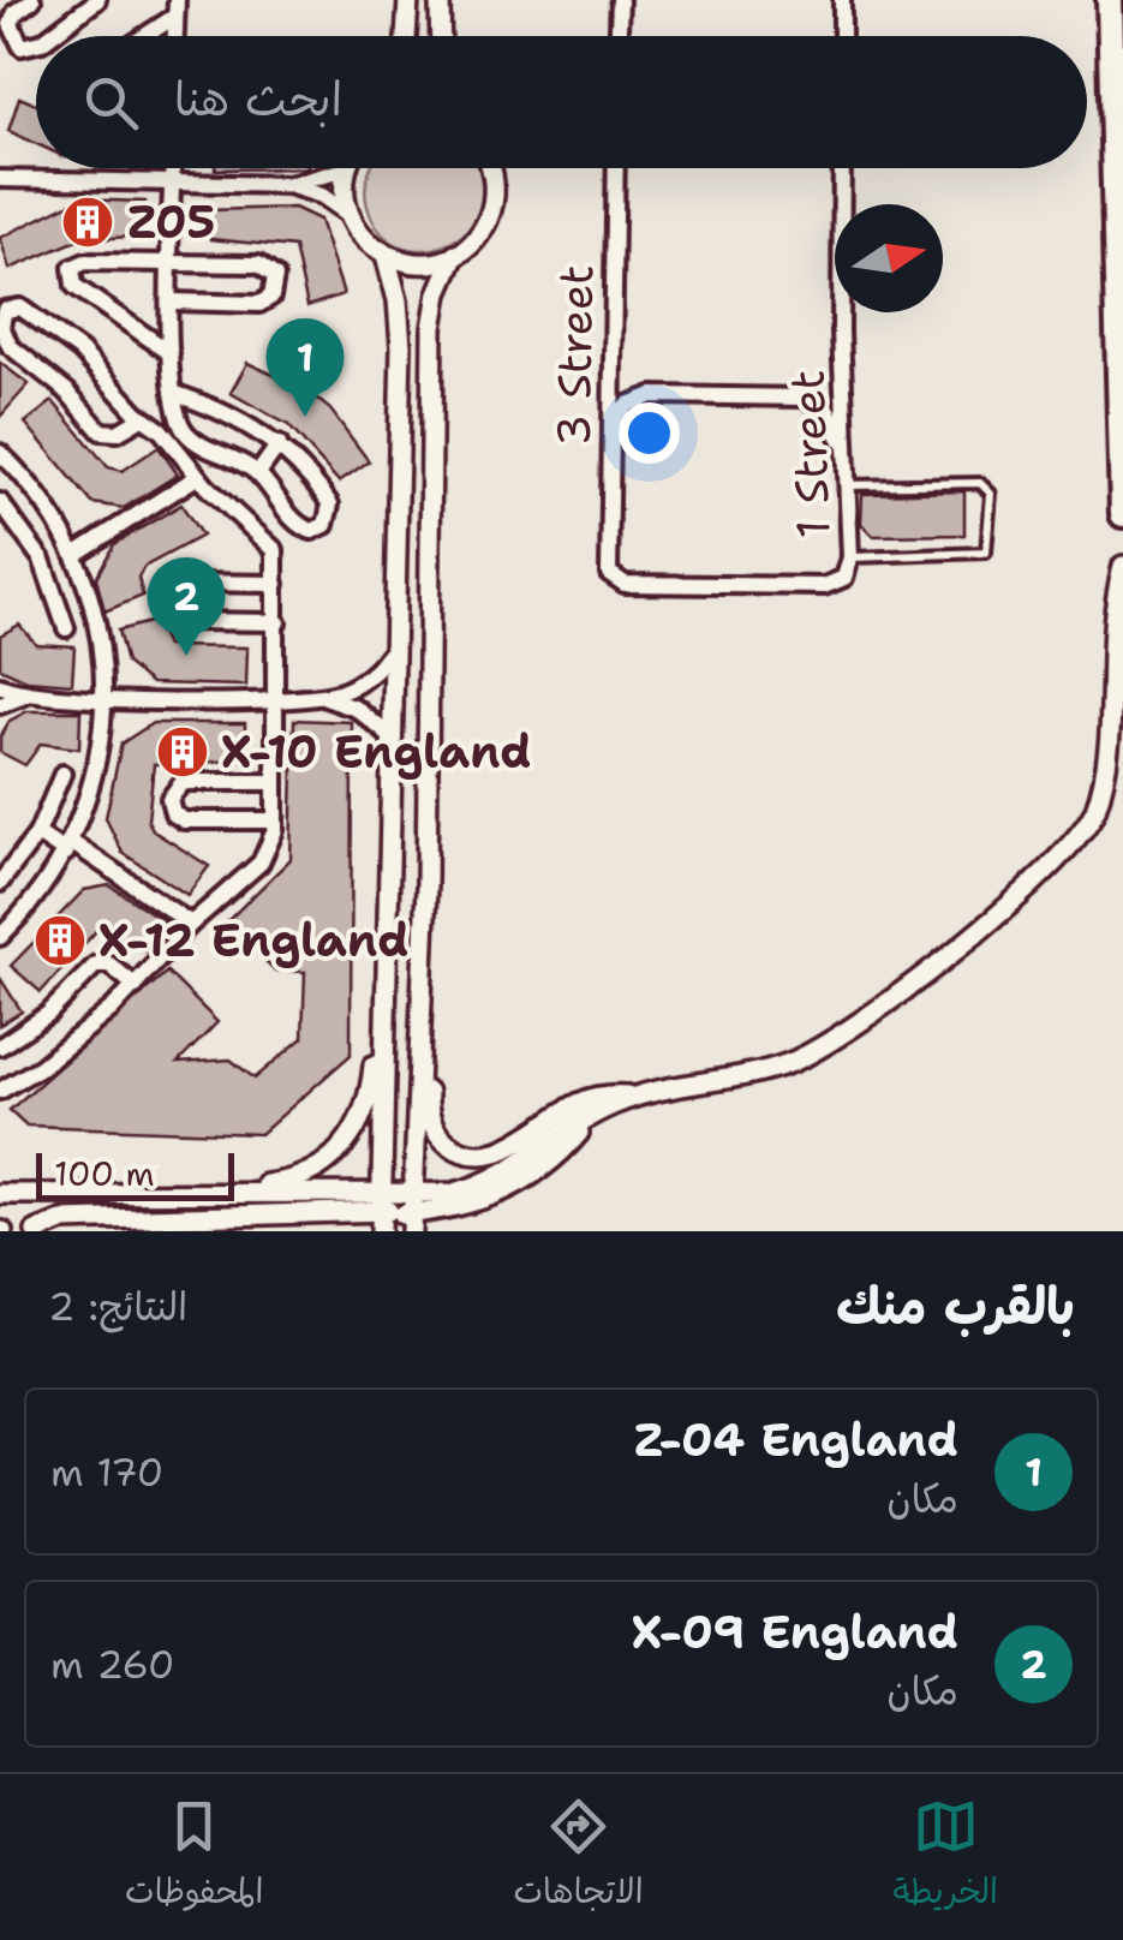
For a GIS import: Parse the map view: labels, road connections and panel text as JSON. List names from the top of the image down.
{
  "streets": {
    "street": ["3 Street", "1 Street"]
  },
  "crossings": [
    ["3 Street", "1 Street"]
  ],
  "places": {
    "building": ["Z05", "X-10 England", "X-12 England"]
  },
  "scale_bar": "100 m",
  "north": "right",
  "page": {
    "search": "ابحث هنا",
    "pins": ["1", "2"],
    "scale": "100 m",
    "heading": ["بالقرب منك", "النتائج: 2"],
    "list": [
      {
        "mark": "1",
        "name": "Z-04 England",
        "note": "مكان",
        "value": "170 m"
      },
      {
        "mark": "2",
        "name": "X-09 England",
        "note": "مكان",
        "value": "260 m"
      }
    ],
    "nav": ["الخريطة", "الاتجاهات", "المحفوظات"]
  }
}
